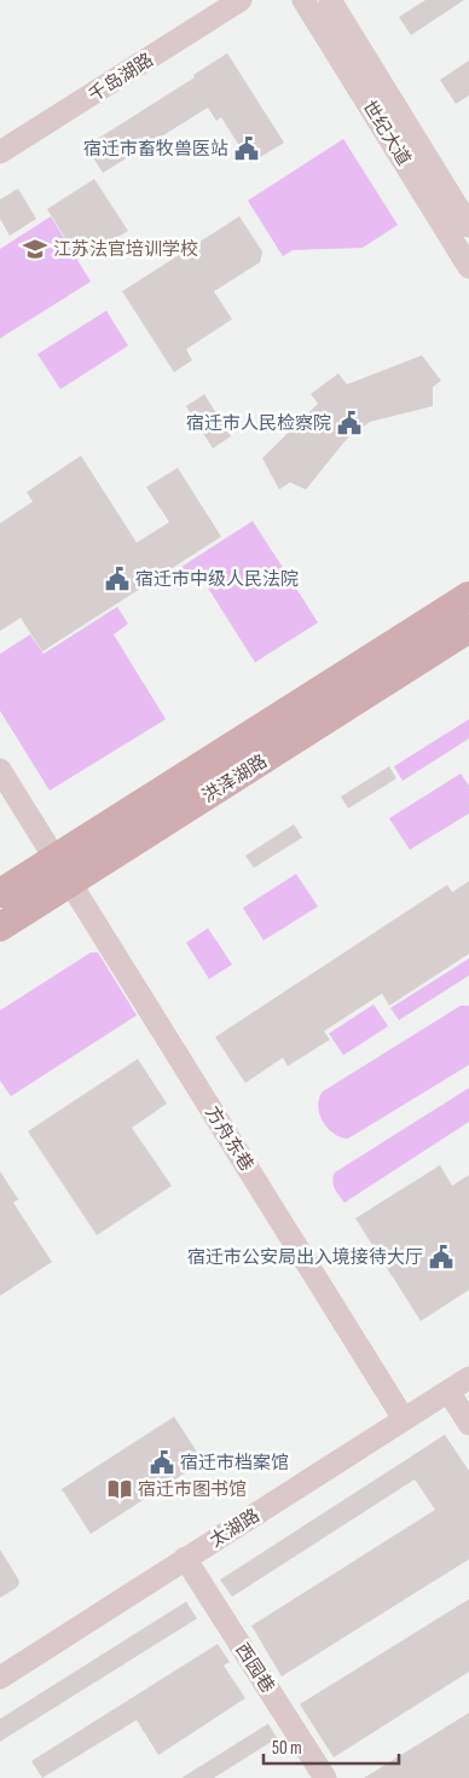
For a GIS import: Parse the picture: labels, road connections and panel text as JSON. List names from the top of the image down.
{
  "streets": {
    "main road": ["洪泽湖路"],
    "street": [
      "千岛湖路",
      "世纪大道",
      "方舟东巷",
      "太湖路",
      "西园巷"
    ]
  },
  "crossings": [
    ["洪泽湖路", "方舟东巷"],
    ["方舟东巷", "太湖路"],
    ["太湖路", "西园巷"]
  ],
  "places": {
    "public building": [
      "宿迁市畜牧兽医站",
      "宿迁市人民检察院",
      "宿迁市中级人民法院",
      "宿迁市公安局出入境接待大厅",
      "宿迁市档案馆"
    ],
    "school or university": ["江苏法官培训学校"],
    "library": ["宿迁市图书馆"]
  },
  "scale_bar": "50 m"
}
